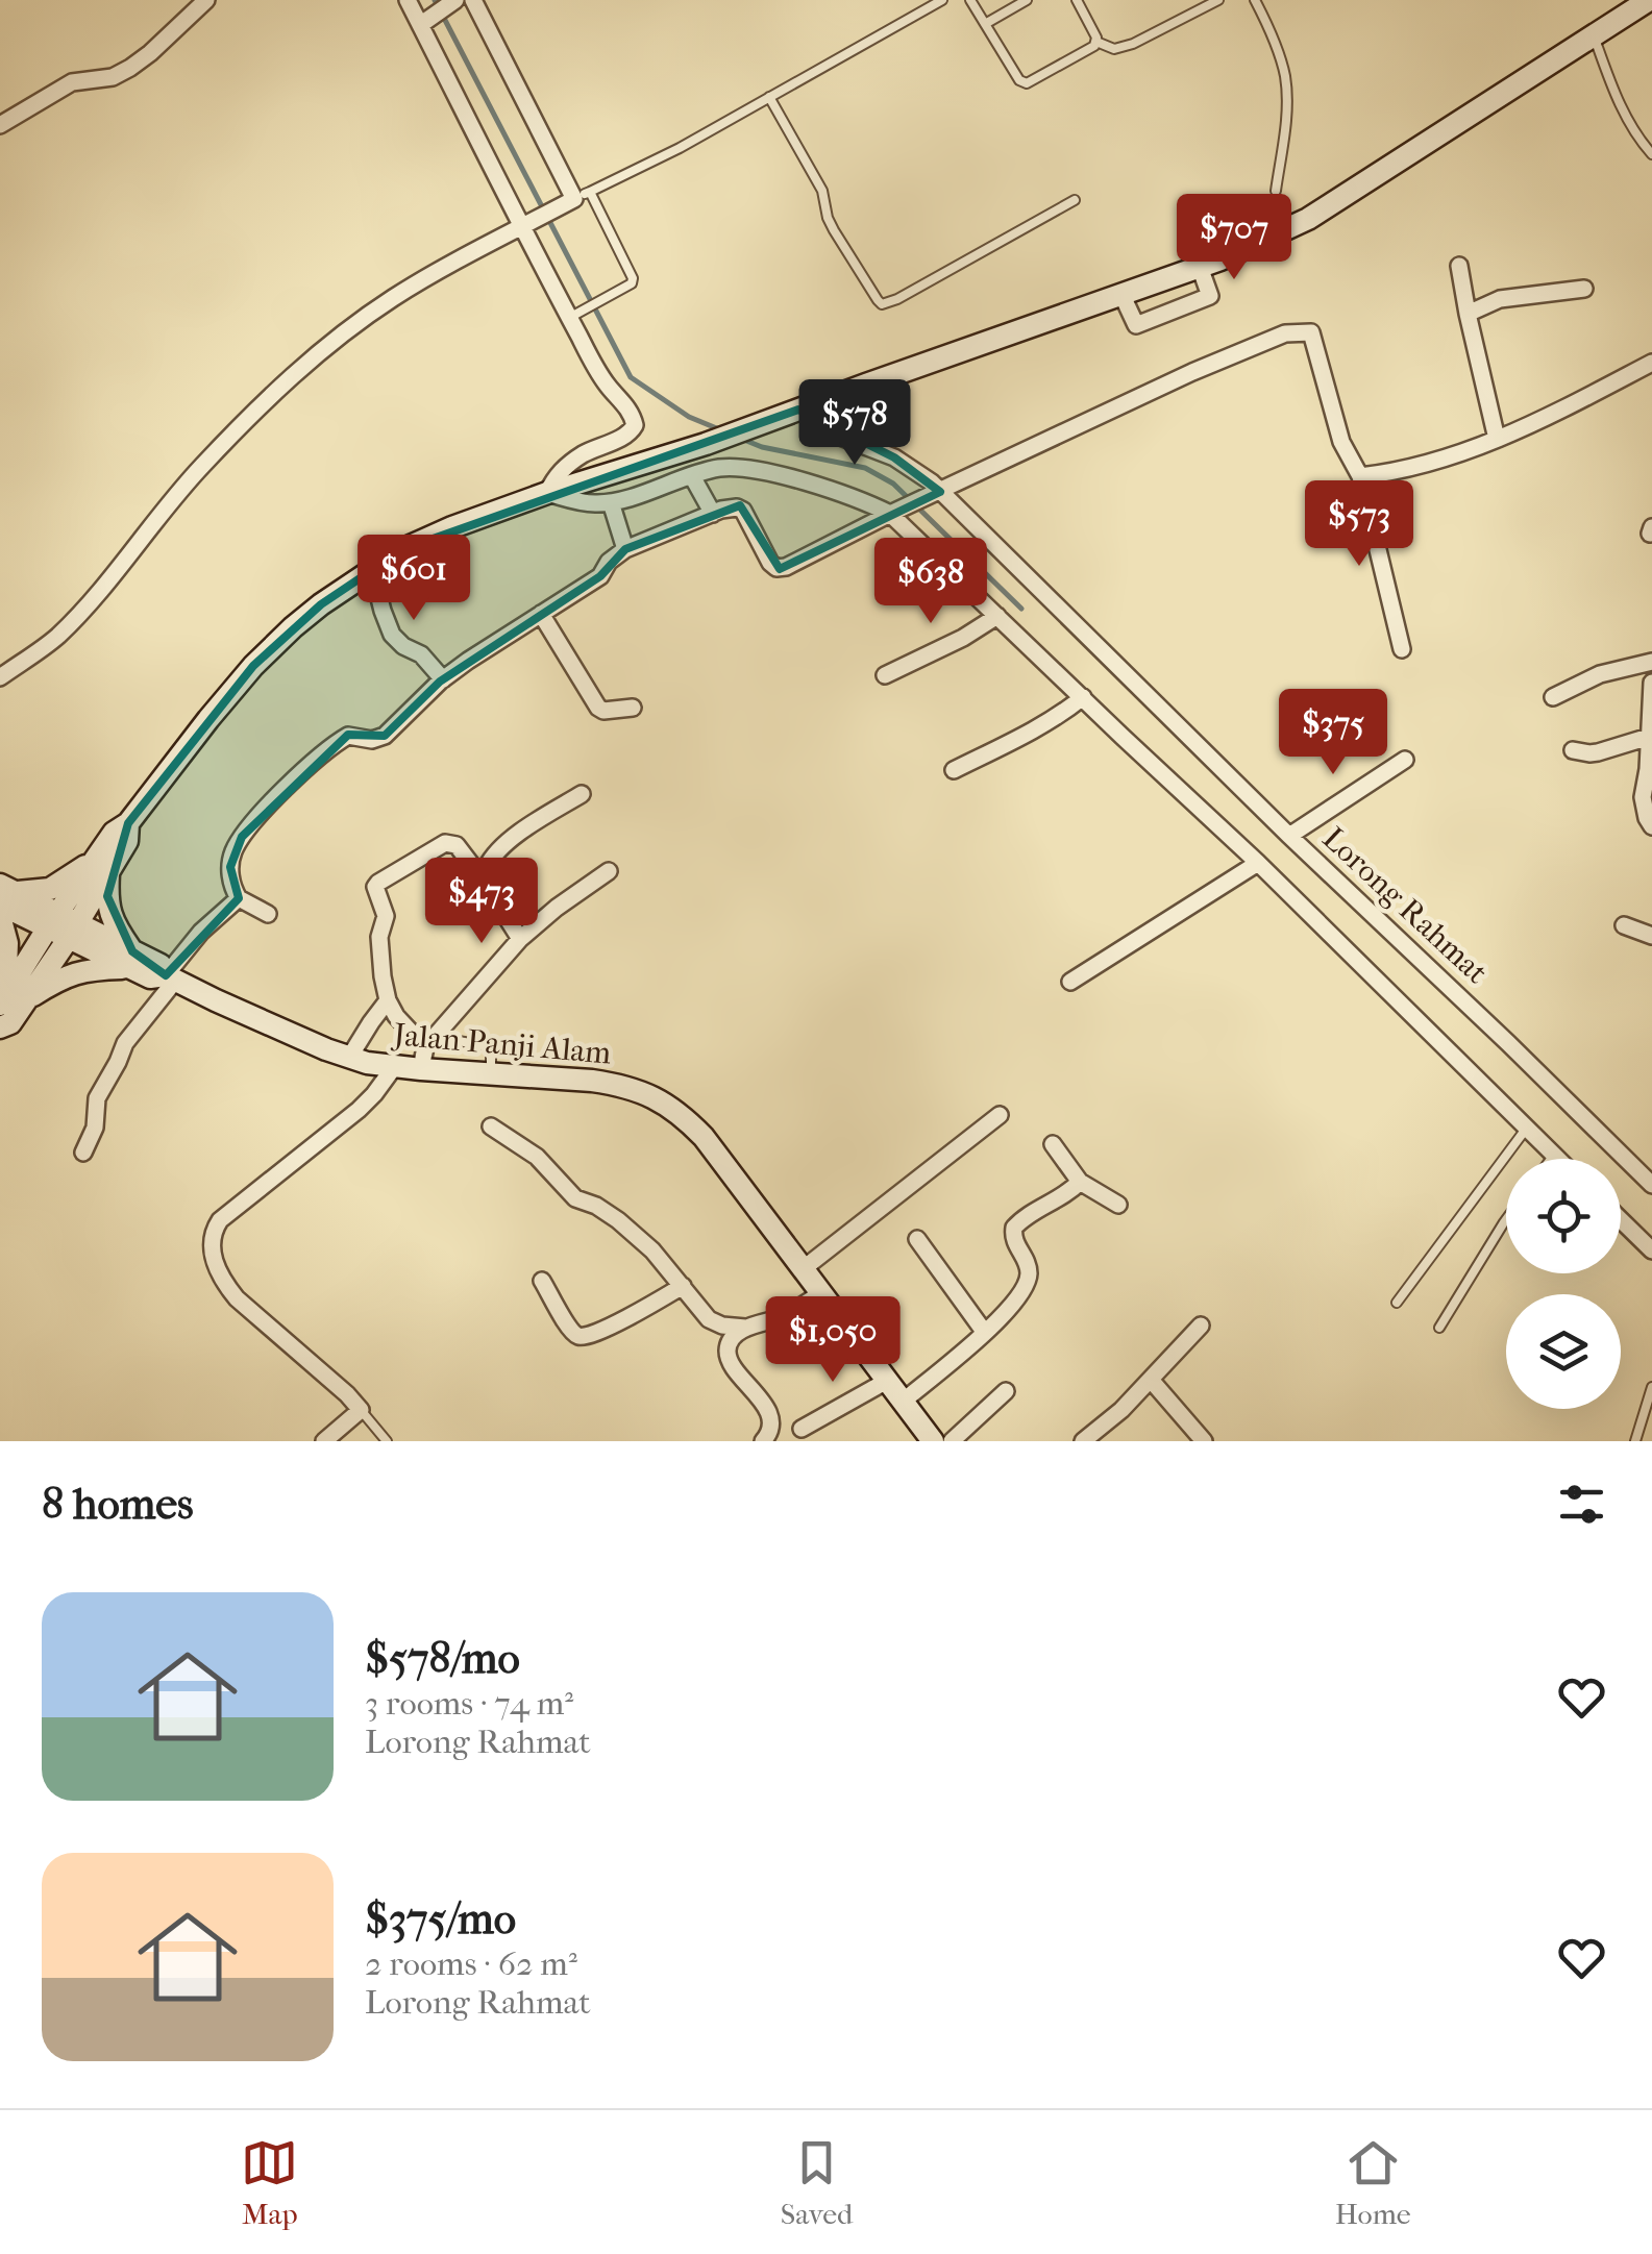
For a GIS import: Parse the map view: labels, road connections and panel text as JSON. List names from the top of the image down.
{
  "streets": {
    "street": ["Lorong Rahmat", "Jalan Panji Alam"]
  },
  "page": {
    "price": [
      "$707",
      "$578",
      "$573",
      "$601",
      "$638",
      "$375",
      "$473",
      "$1,050"
    ],
    "heading": "8 homes",
    "list": [
      {
        "name": "$578/mo",
        "note": "3 rooms · 74 m² · Lorong Rahmat"
      },
      {
        "name": "$375/mo",
        "note": "2 rooms · 62 m² · Lorong Rahmat"
      }
    ],
    "tabs": ["Map", "Saved", "Home"]
  }
}
